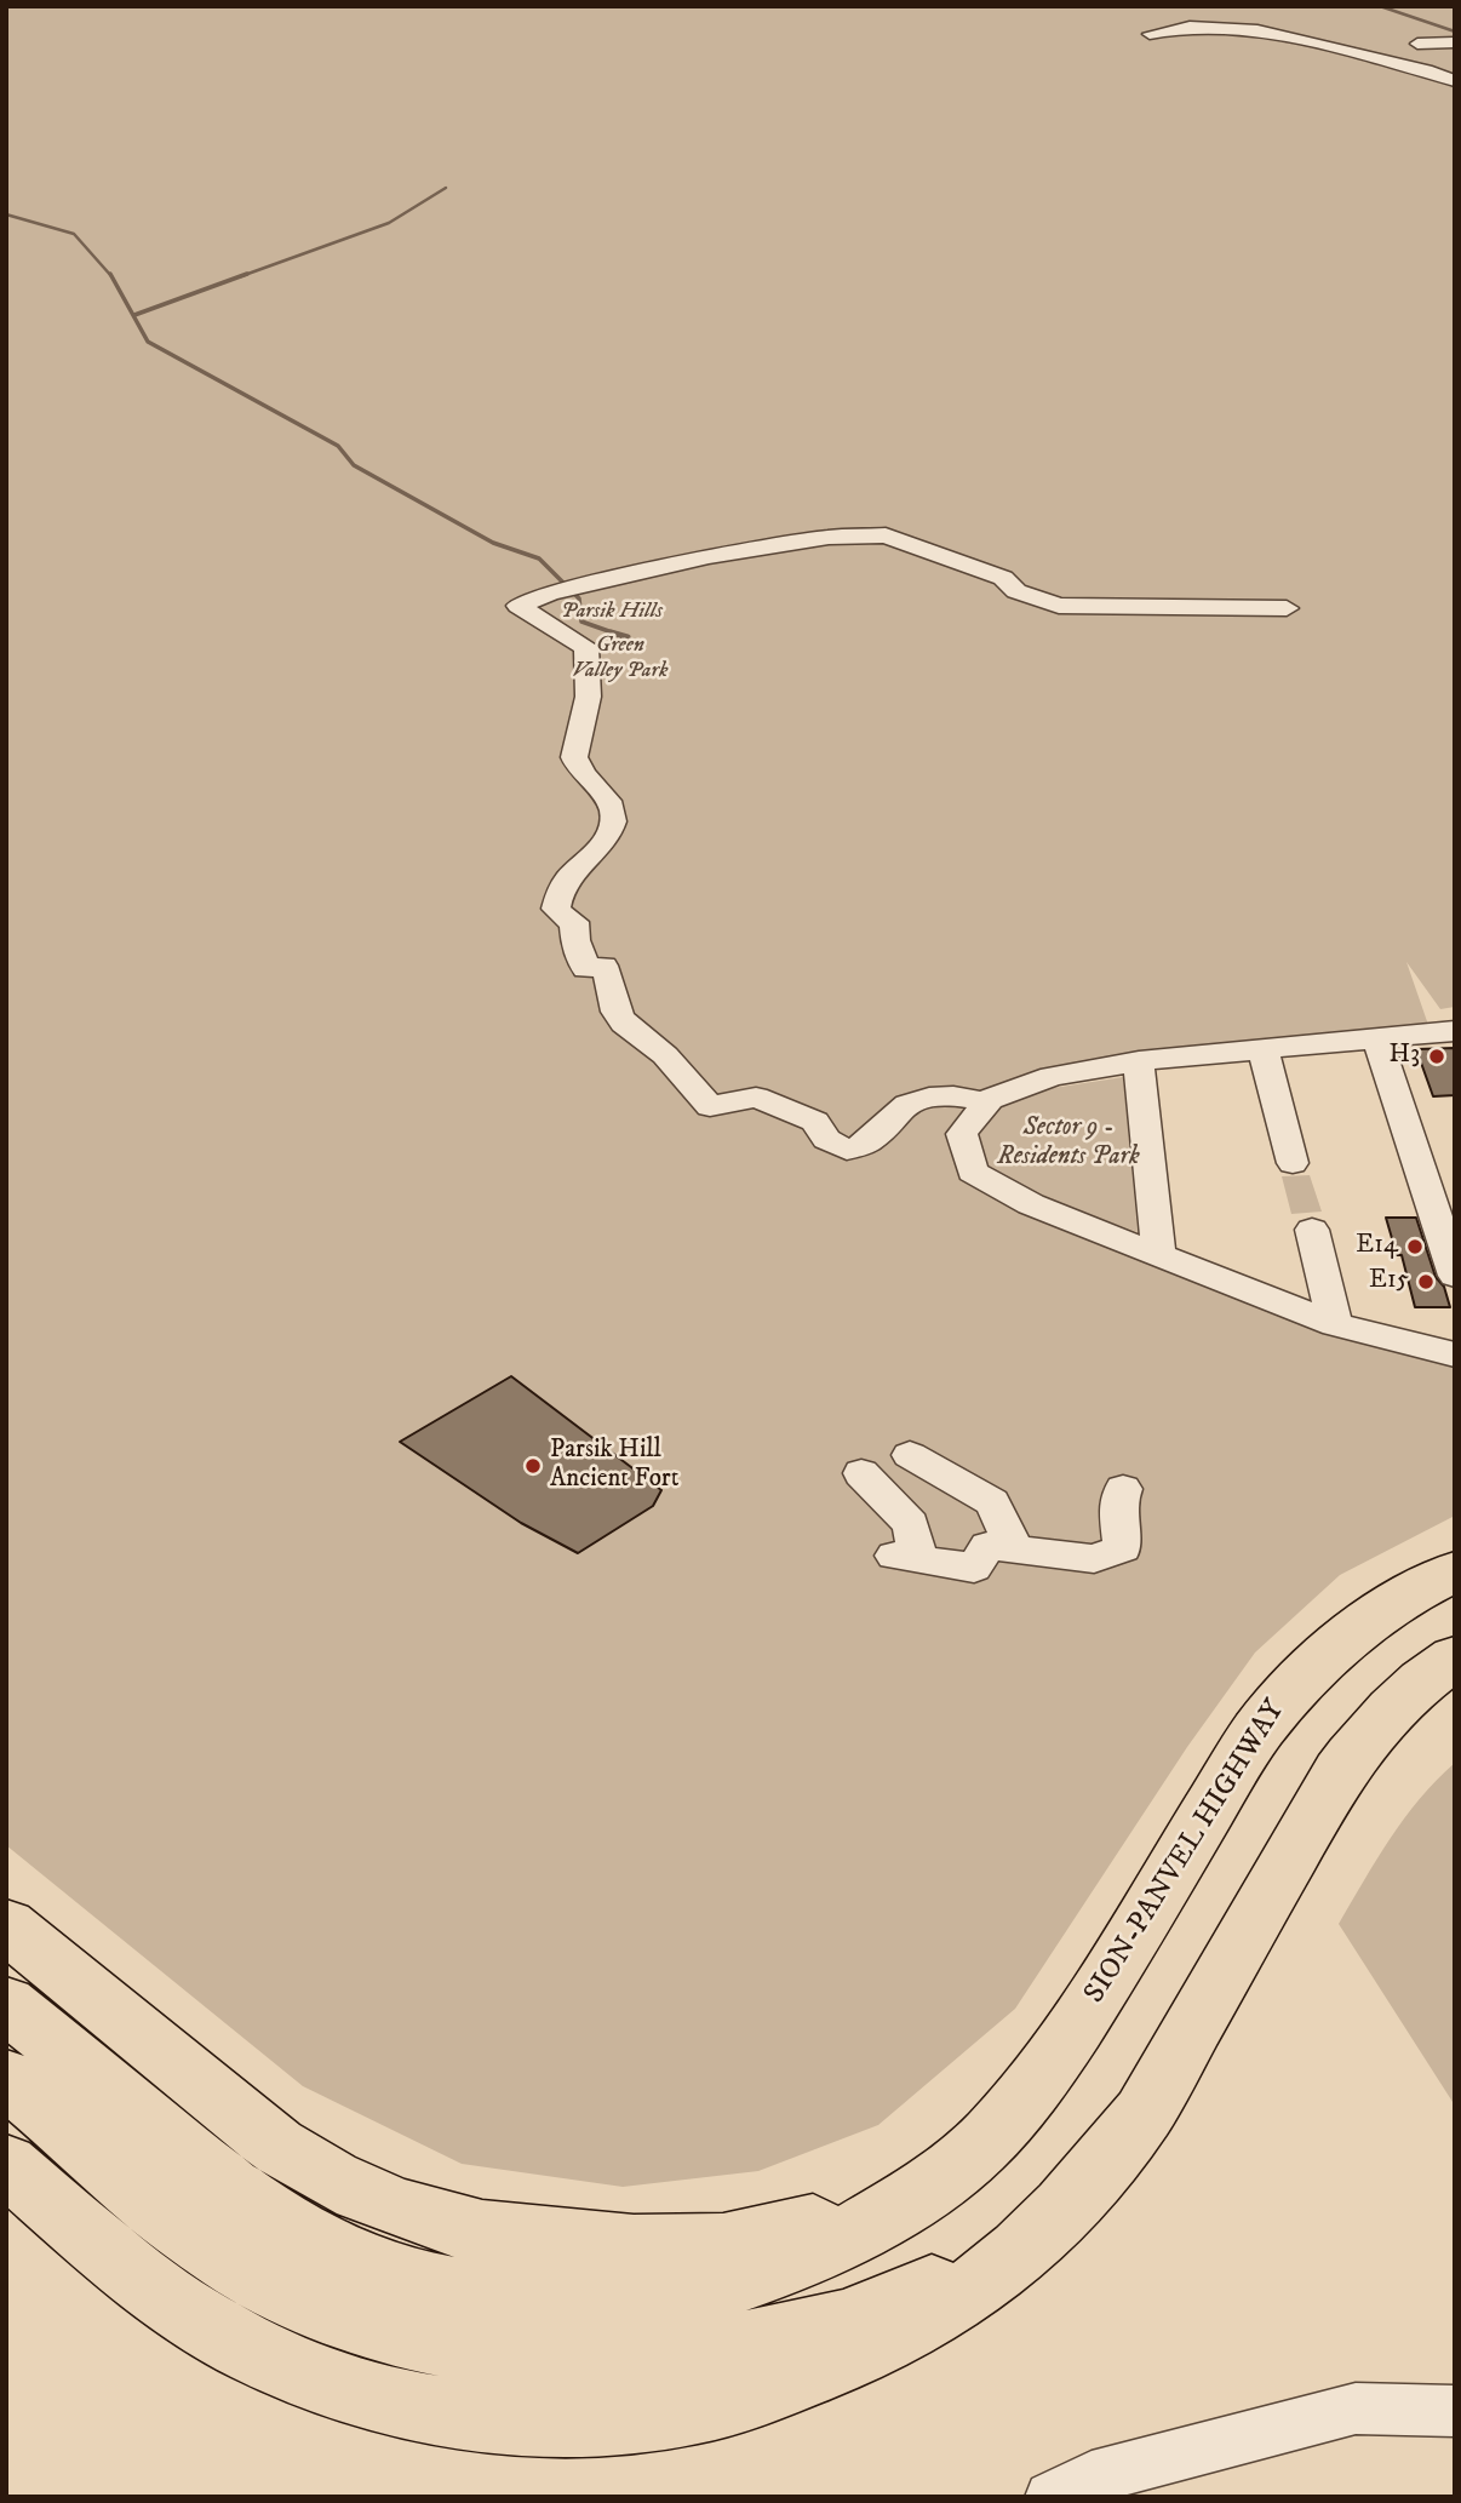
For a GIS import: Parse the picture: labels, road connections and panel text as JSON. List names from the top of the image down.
{
  "streets": {
    "highway": ["SION-PANVEL HIGHWAY"]
  },
  "parks": ["Parsik Hills", "Green Valley Park", "Sector 9 - Residents Park"],
  "places": [
    "H3",
    "E14",
    "E15",
    "Parsik Hill Ancient Fort"
  ]
}
